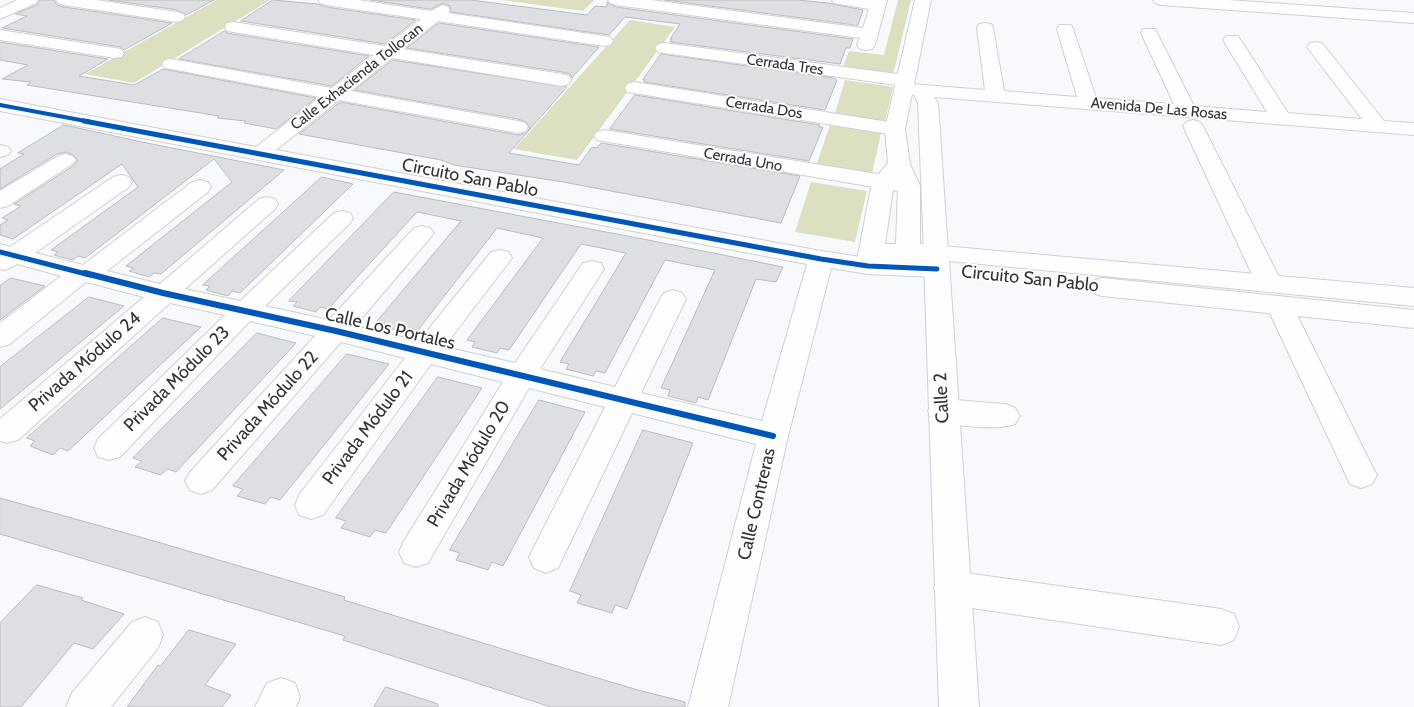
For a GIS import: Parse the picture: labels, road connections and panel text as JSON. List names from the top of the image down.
{
  "streets": {
    "street": [
      "Cerrada Tres",
      "Calle Exhacienda Tollocan",
      "Cerrada Dos",
      "Avenida De Las Rosas",
      "Cerrada Uno",
      "Circuito San Pablo",
      "Calle Los Portales",
      "Privada Módulo 24",
      "Privada Módulo 23",
      "Calle 2",
      "Privada Módulo 22",
      "Privada Módulo 21",
      "Privada Módulo 20",
      "Calle Contreras"
    ]
  },
  "crossings": [
    ["Cerrada Tres", "Avenida De Las Rosas"],
    ["Cerrada Tres", "Calle 2"],
    ["Calle Exhacienda Tollocan", "Circuito San Pablo"],
    ["Avenida De Las Rosas", "Calle 2"],
    ["Circuito San Pablo", "Calle 2"],
    ["Circuito San Pablo", "Calle Contreras"],
    ["Calle Los Portales", "Privada Módulo 24"],
    ["Calle Los Portales", "Privada Módulo 23"],
    ["Calle Los Portales", "Privada Módulo 22"],
    ["Calle Los Portales", "Privada Módulo 21"],
    ["Calle Los Portales", "Privada Módulo 20"],
    ["Calle Los Portales", "Calle Contreras"]
  ]
}
